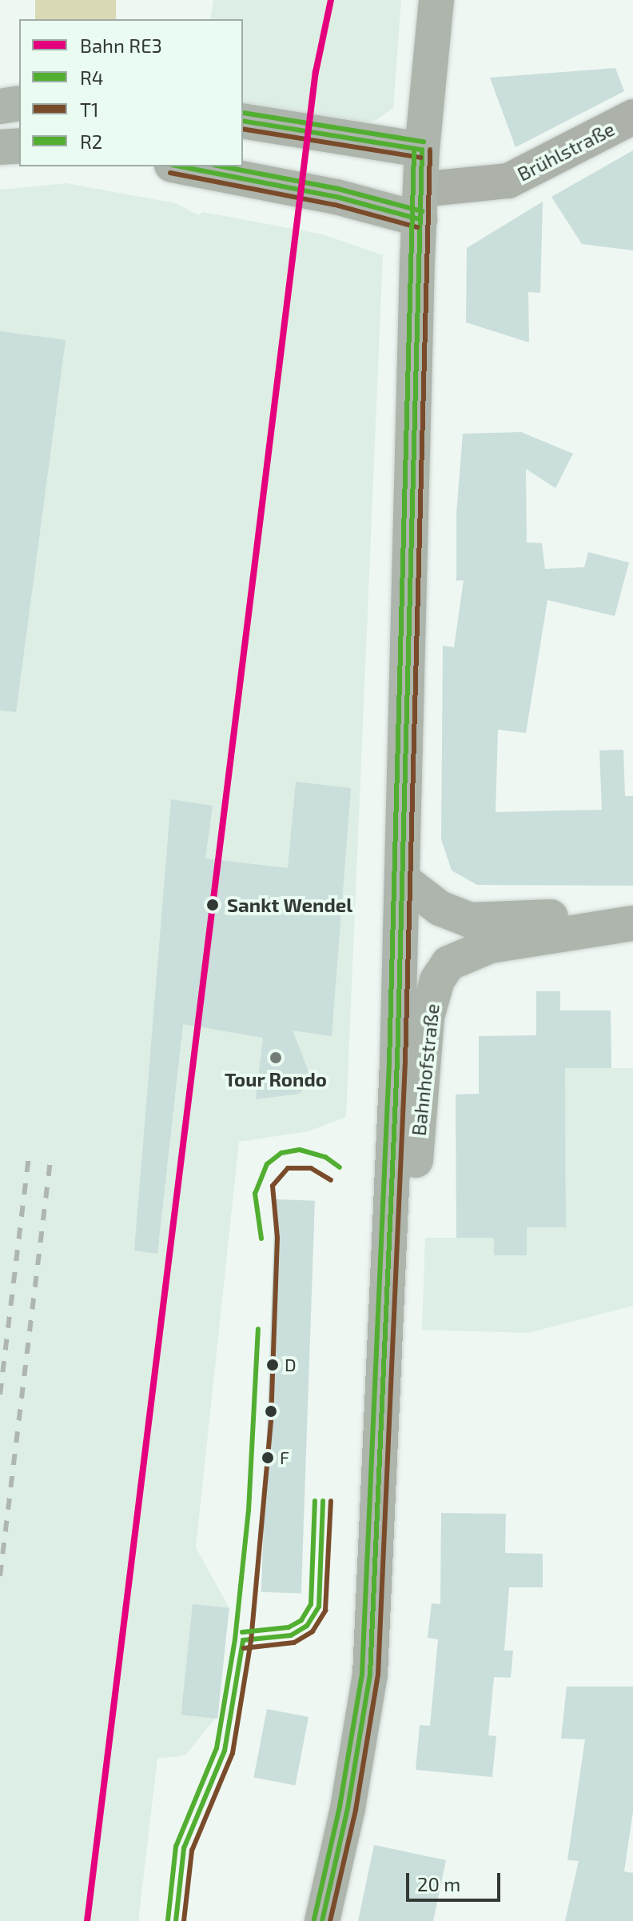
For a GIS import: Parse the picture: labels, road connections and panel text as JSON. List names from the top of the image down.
{
  "streets": {
    "main road": ["Bahnhofstraße"],
    "street": ["Brühlstraße"]
  },
  "places": [
    "Sankt Wendel",
    "Tour Rondo",
    "D",
    "F"
  ],
  "lines": [
    "rail line RE3",
    "transit line R2",
    "transit line R4",
    "transit line T1"
  ],
  "legend": [
    "Bahn RE3",
    "R4",
    "T1",
    "R2"
  ],
  "scale_bar": "20 m"
}
